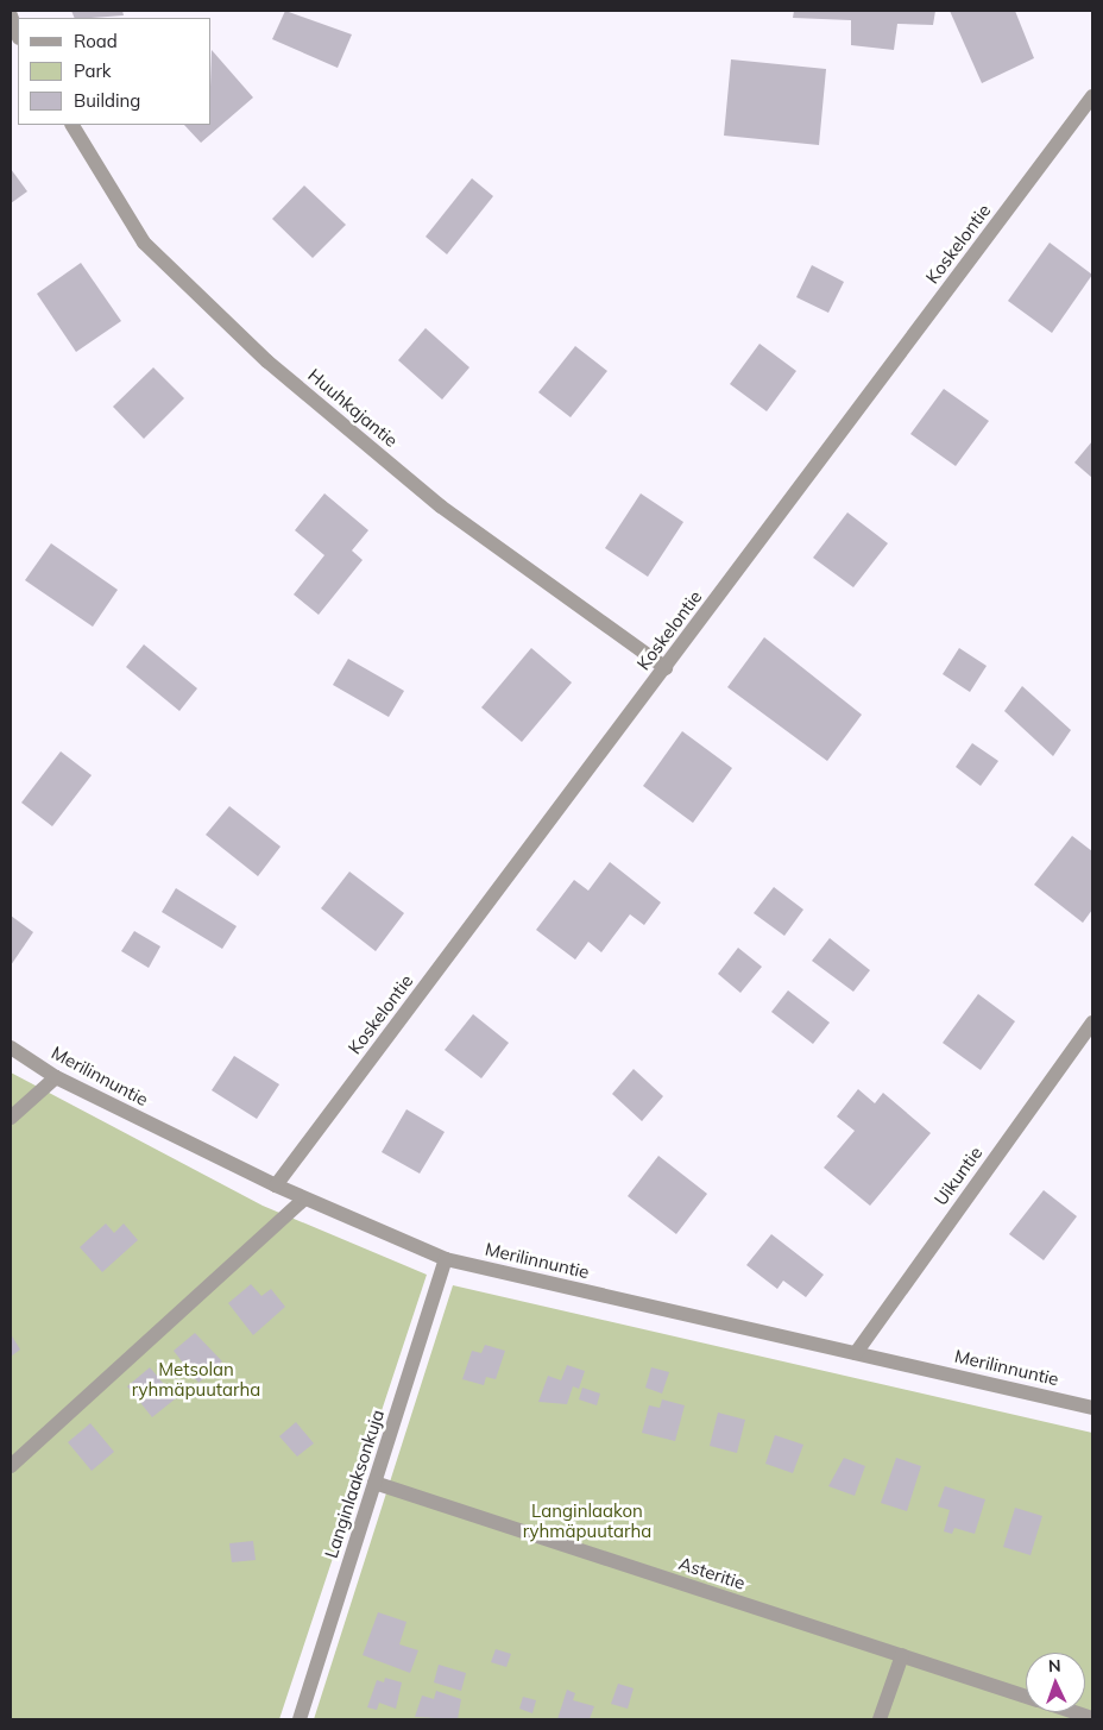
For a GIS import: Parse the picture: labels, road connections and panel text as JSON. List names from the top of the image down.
{
  "streets": {
    "street": [
      "Koskelontie",
      "Huuhkajantie",
      "Merilinnuntie",
      "Uikuntie",
      "Langinlaaksonkuja",
      "Asteritie"
    ]
  },
  "crossings": [
    ["Koskelontie", "Huuhkajantie"],
    ["Koskelontie", "Merilinnuntie"],
    ["Merilinnuntie", "Uikuntie"],
    ["Merilinnuntie", "Langinlaaksonkuja"],
    ["Langinlaaksonkuja", "Asteritie"]
  ],
  "parks": ["Metsolan ryhmäpuutarha", "Langinlaakon ryhmäpuutarha"],
  "legend": ["Road", "Park", "Building"],
  "north": "top"
}
